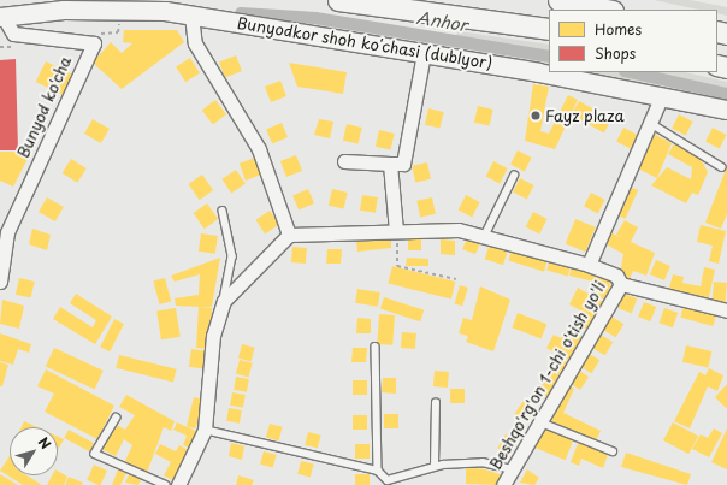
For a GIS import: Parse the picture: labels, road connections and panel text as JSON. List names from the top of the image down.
{
  "streets": {
    "street": ["Bunyodkor shoh koʻchasi (dublyor)", "Bunyod ko'cha", "Beshqo'rg'on 1-chi o'tish yo'li"]
  },
  "crossings": [
    ["Bunyodkor shoh koʻchasi (dublyor)", "Bunyod ko'cha"]
  ],
  "water": ["Anhor"],
  "places": ["Fayz plaza"],
  "legend": ["Homes", "Shops"],
  "north": "top right"
}
